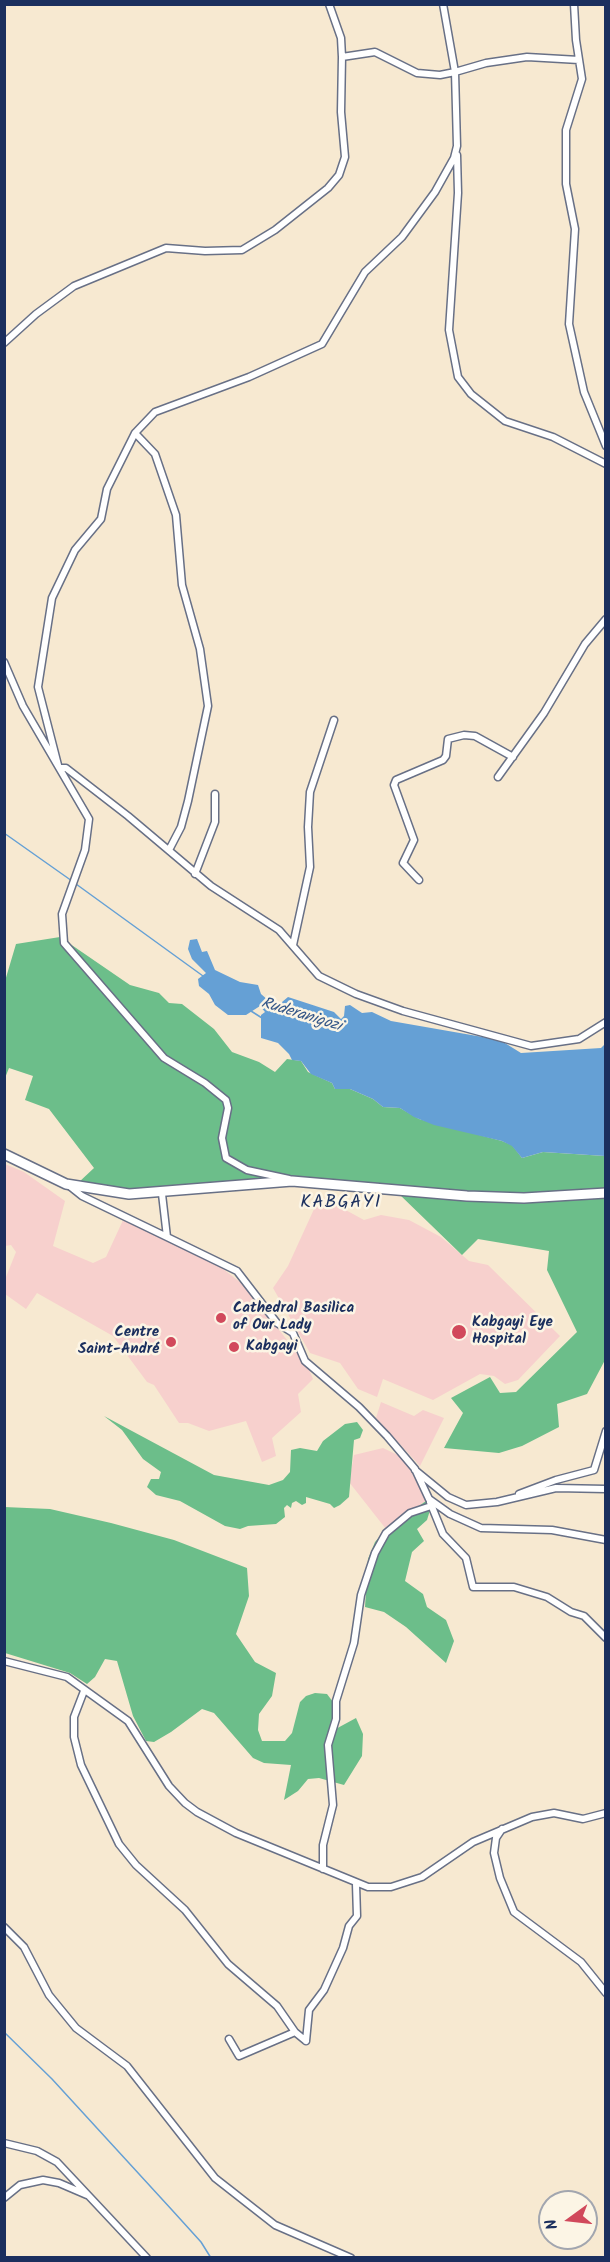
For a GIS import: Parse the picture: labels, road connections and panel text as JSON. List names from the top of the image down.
{
  "districts": ["KABGAYI"],
  "water": ["Ruderanigozi"],
  "places": [
    "Cathedral Basilica of Our Lady",
    "Kabgayi Eye Hospital",
    "Centre Saint-André",
    "Kabgayi"
  ],
  "north": "left"
}
